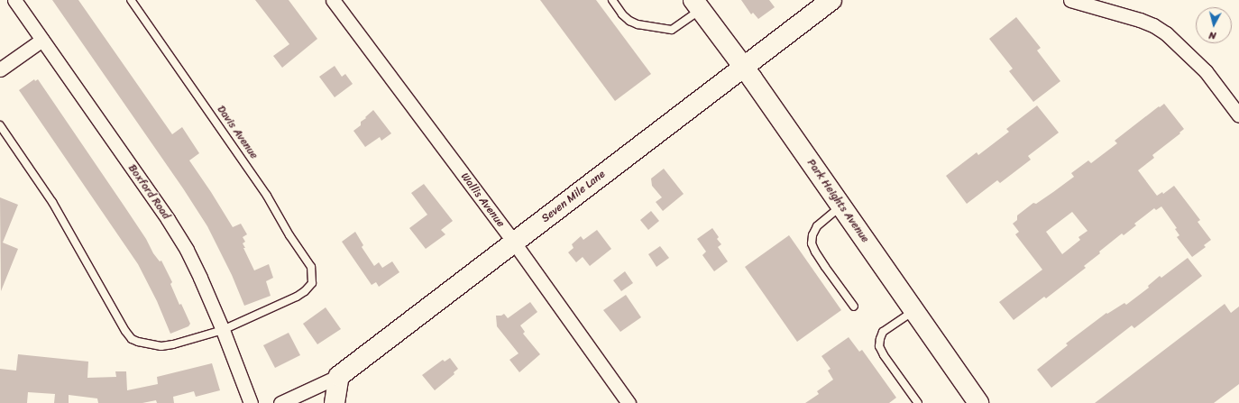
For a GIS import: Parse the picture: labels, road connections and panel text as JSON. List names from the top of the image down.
{
  "streets": {
    "street": [
      "Boxford Road",
      "Seven Mile Lane",
      "Wallis Avenue",
      "Park Heights Avenue"
    ],
    "lane": ["Davis Avenue"]
  },
  "crossings": [
    ["Davis Avenue", "Boxford Road"],
    ["Seven Mile Lane", "Wallis Avenue"],
    ["Seven Mile Lane", "Park Heights Avenue"]
  ],
  "north": "bottom"
}
